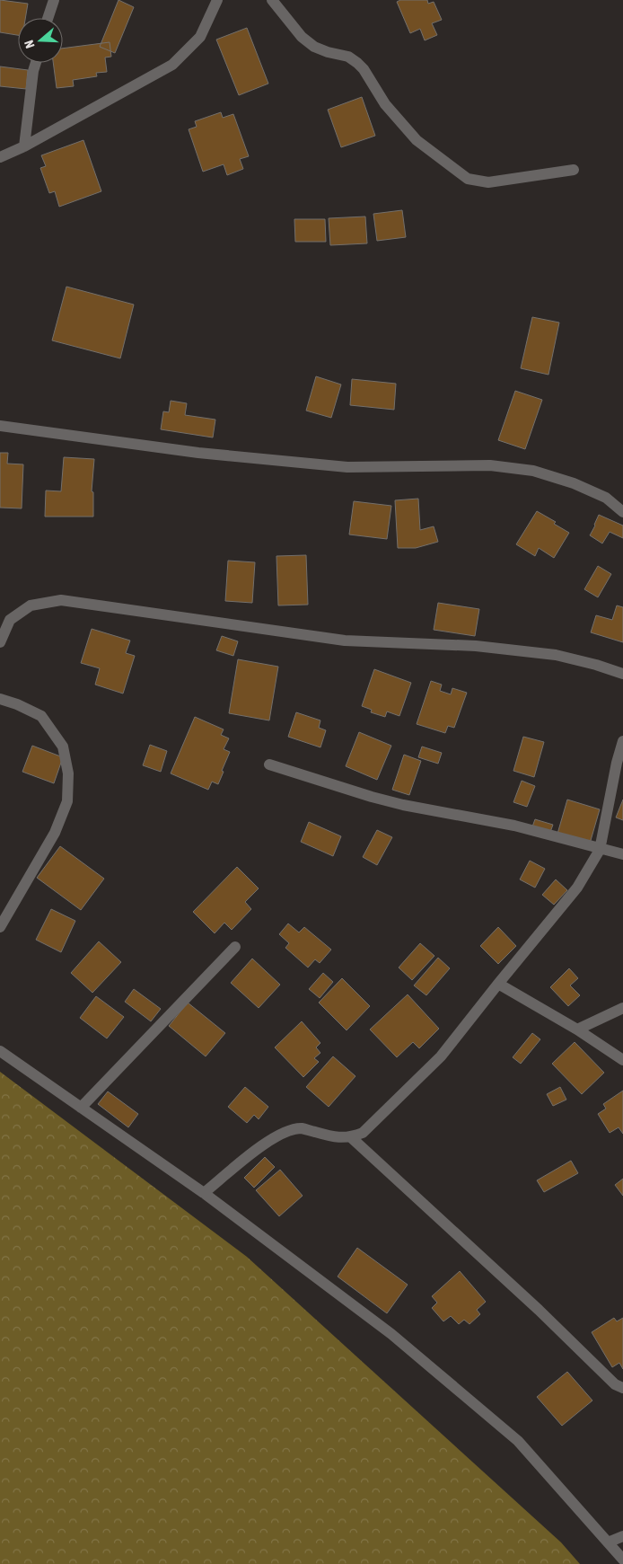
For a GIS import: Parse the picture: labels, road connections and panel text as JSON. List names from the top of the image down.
{
  "north": "left"
}
